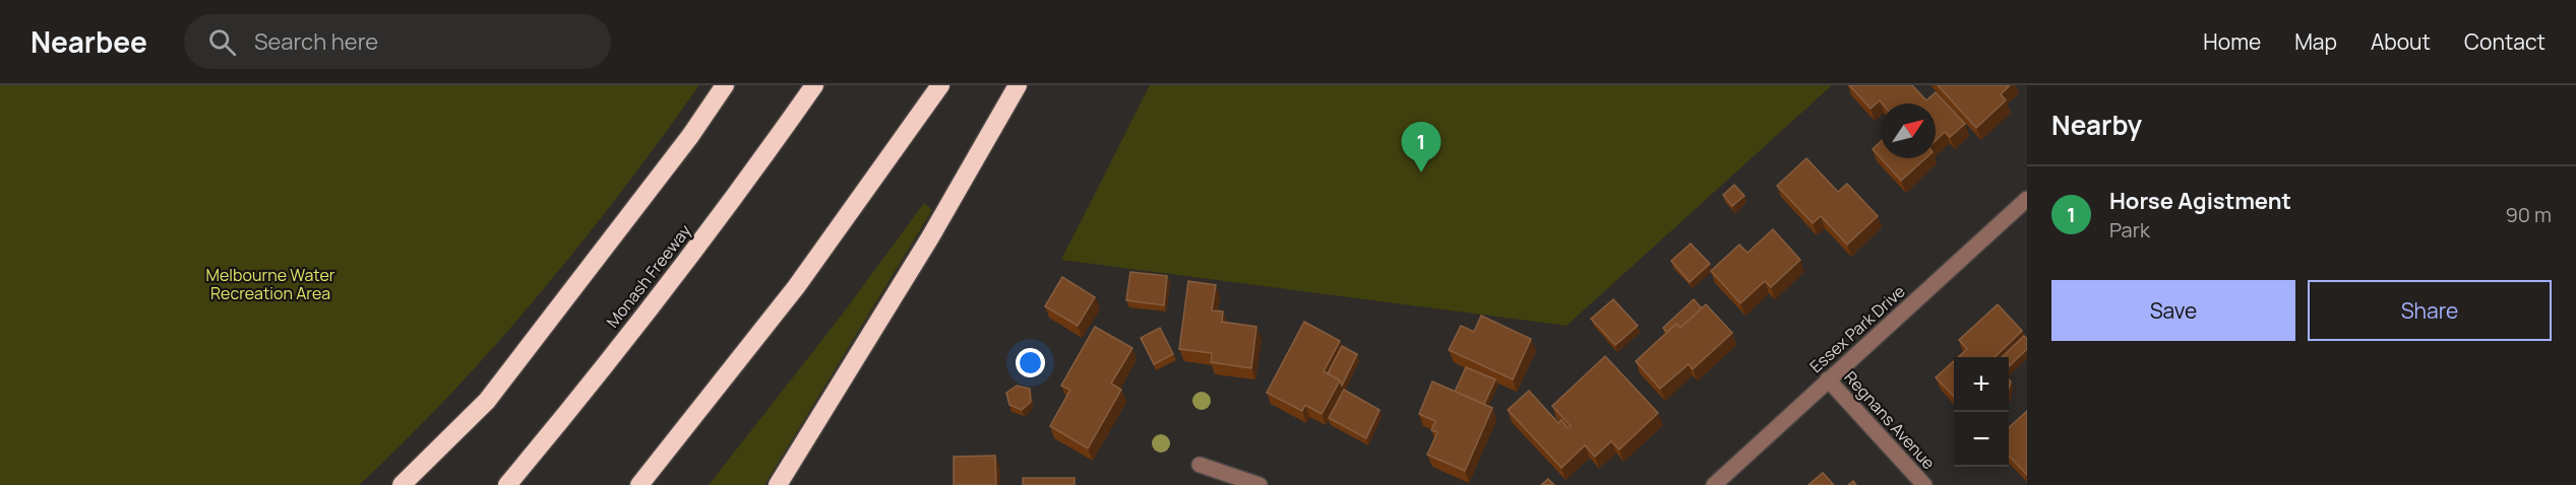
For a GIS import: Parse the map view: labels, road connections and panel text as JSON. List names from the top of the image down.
{
  "streets": {
    "highway": ["Monash Freeway"],
    "street": ["Essex Park Drive", "Regnans Avenue"]
  },
  "crossings": [
    ["Essex Park Drive", "Regnans Avenue"]
  ],
  "parks": ["Melbourne Water Recreation Area"],
  "north": "top right",
  "page": {
    "header": "Nearbee",
    "search": "Search here",
    "nav": [
      "Home",
      "Map",
      "About",
      "Contact"
    ],
    "heading": "Nearby",
    "pins": "1",
    "list": [
      {
        "mark": "1",
        "name": "Horse Agistment",
        "note": "Park",
        "value": "90 m"
      }
    ],
    "buttons": ["Save", "Share"],
    "map_buttons": ["+", "−"]
  }
}
